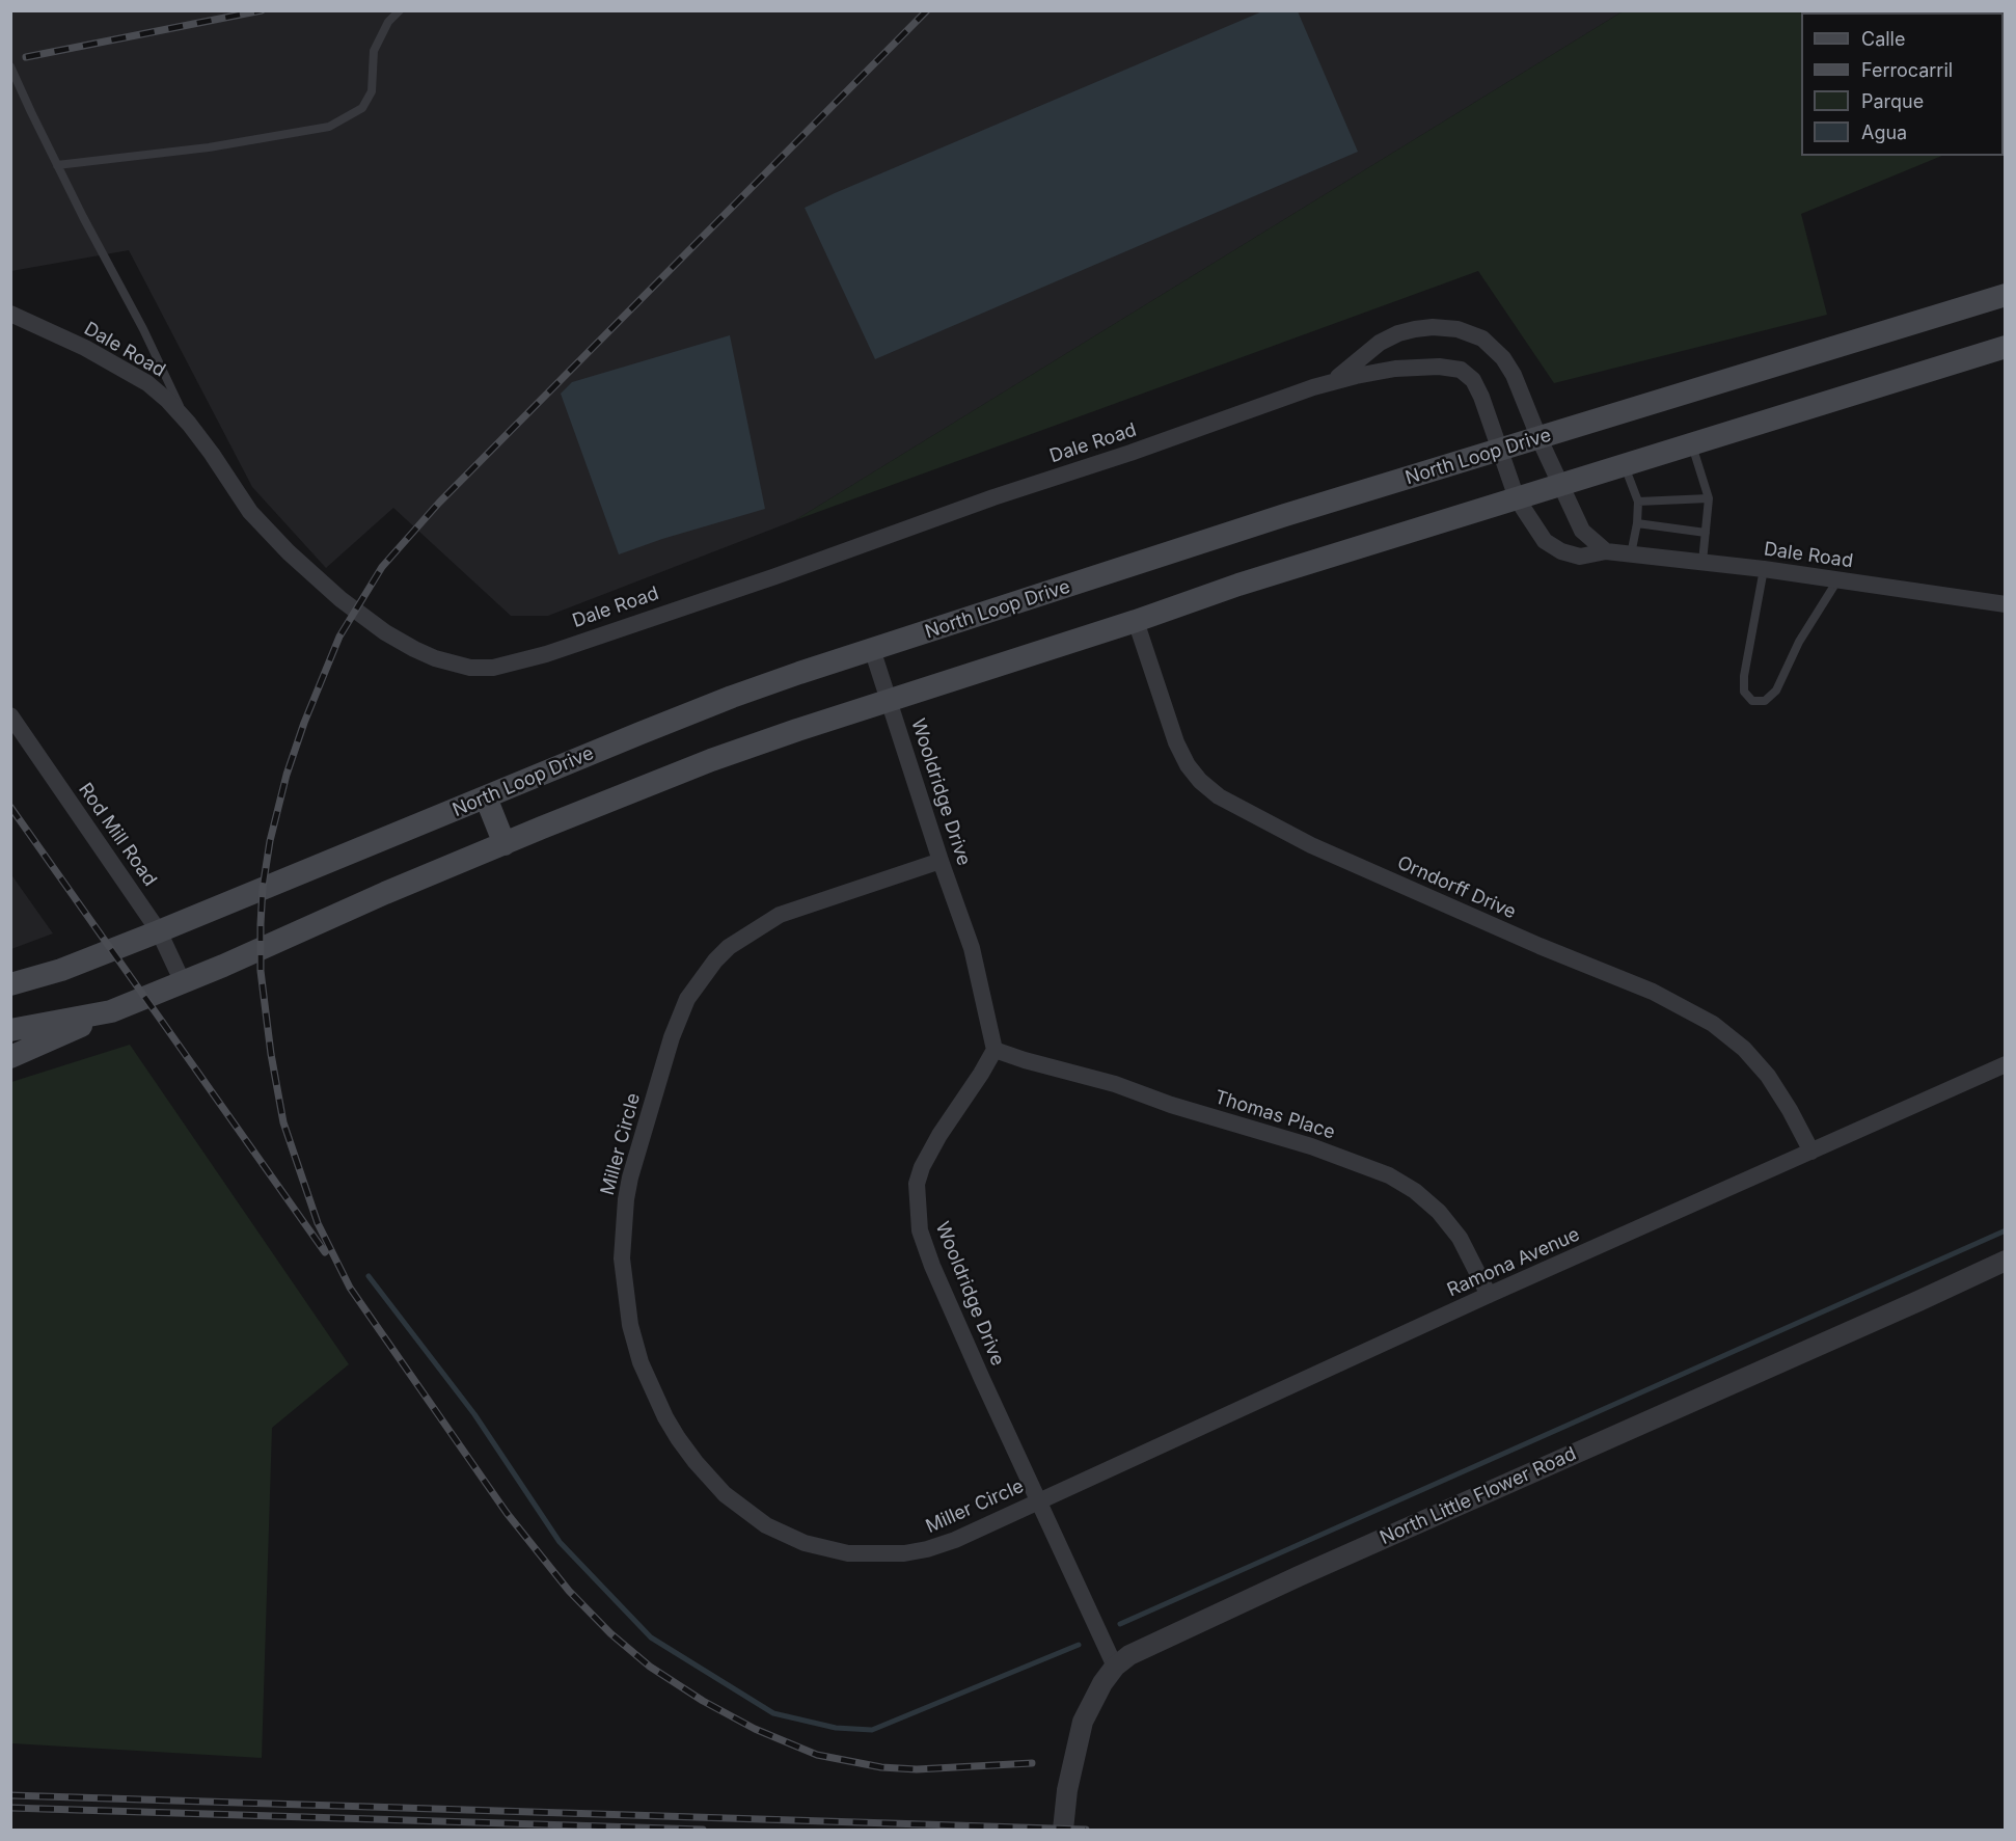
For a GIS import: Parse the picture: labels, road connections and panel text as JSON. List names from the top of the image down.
{
  "streets": {
    "main road": ["North Loop Drive"],
    "street": [
      "Dale Road",
      "Wooldridge Drive",
      "Rod Mill Road",
      "Orndorff Drive",
      "Thomas Place",
      "Miller Circle",
      "Ramona Avenue",
      "North Little Flower Road"
    ]
  },
  "crossings": [
    ["Dale Road", "North Loop Drive"],
    ["North Loop Drive", "Wooldridge Drive"],
    ["North Loop Drive", "Rod Mill Road"],
    ["Wooldridge Drive", "Thomas Place"],
    ["Wooldridge Drive", "Miller Circle"],
    ["Wooldridge Drive", "Ramona Avenue"],
    ["Wooldridge Drive", "North Little Flower Road"],
    ["Orndorff Drive", "Ramona Avenue"],
    ["Thomas Place", "Ramona Avenue"],
    ["Miller Circle", "Ramona Avenue"]
  ],
  "legend": [
    "Calle",
    "Ferrocarril",
    "Parque",
    "Agua"
  ]
}
